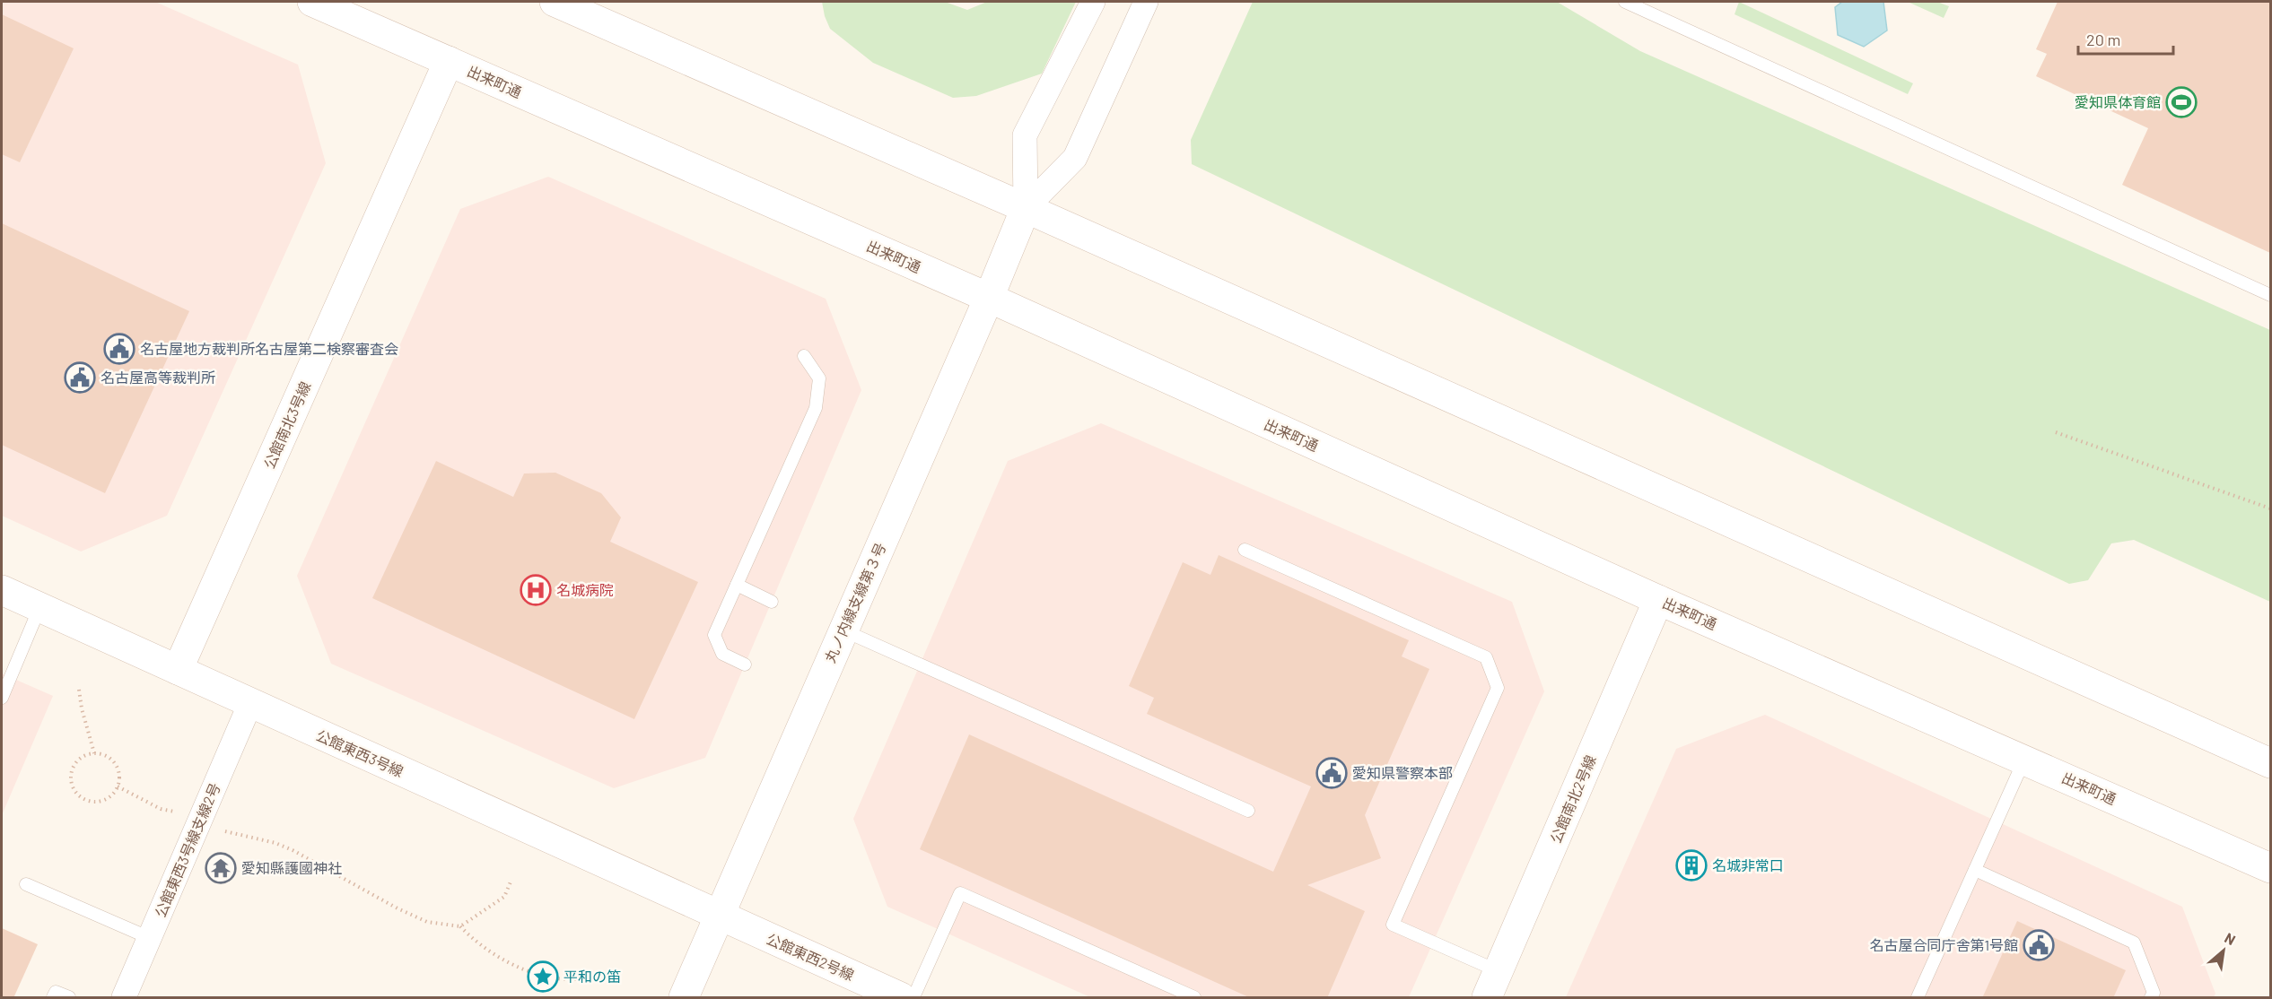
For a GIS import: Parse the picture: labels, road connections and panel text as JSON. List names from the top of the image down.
{
  "streets": {
    "main road": [
      "出来町通",
      "公館南北3号線",
      "丸ノ内線支線第３号",
      "公館東西3号線",
      "公館南北2号線",
      "公館東西2号線"
    ],
    "street": ["公館東西3号線支線2号"]
  },
  "crossings": [
    ["出来町通", "公館南北3号線"],
    ["出来町通", "丸ノ内線支線第３号"],
    ["出来町通", "公館南北2号線"],
    ["公館南北3号線", "公館東西3号線"],
    ["丸ノ内線支線第３号", "公館東西3号線"],
    ["丸ノ内線支線第３号", "公館東西2号線"],
    ["公館東西3号線", "公館東西3号線支線2号"],
    ["公館東西3号線", "公館東西2号線"]
  ],
  "places": {
    "sports": ["愛知県体育館"],
    "public building": [
      "名古屋地方裁判所名古屋第二検察審査会",
      "名古屋高等裁判所",
      "愛知県警察本部",
      "名古屋合同庁舎第1号館"
    ],
    "hospital": ["名城病院"],
    "building": ["名城非常口"],
    "temple": ["愛知縣護國神社"],
    "place": ["平和の笛"]
  },
  "scale_bar": "20 m",
  "north": "top right"
}
